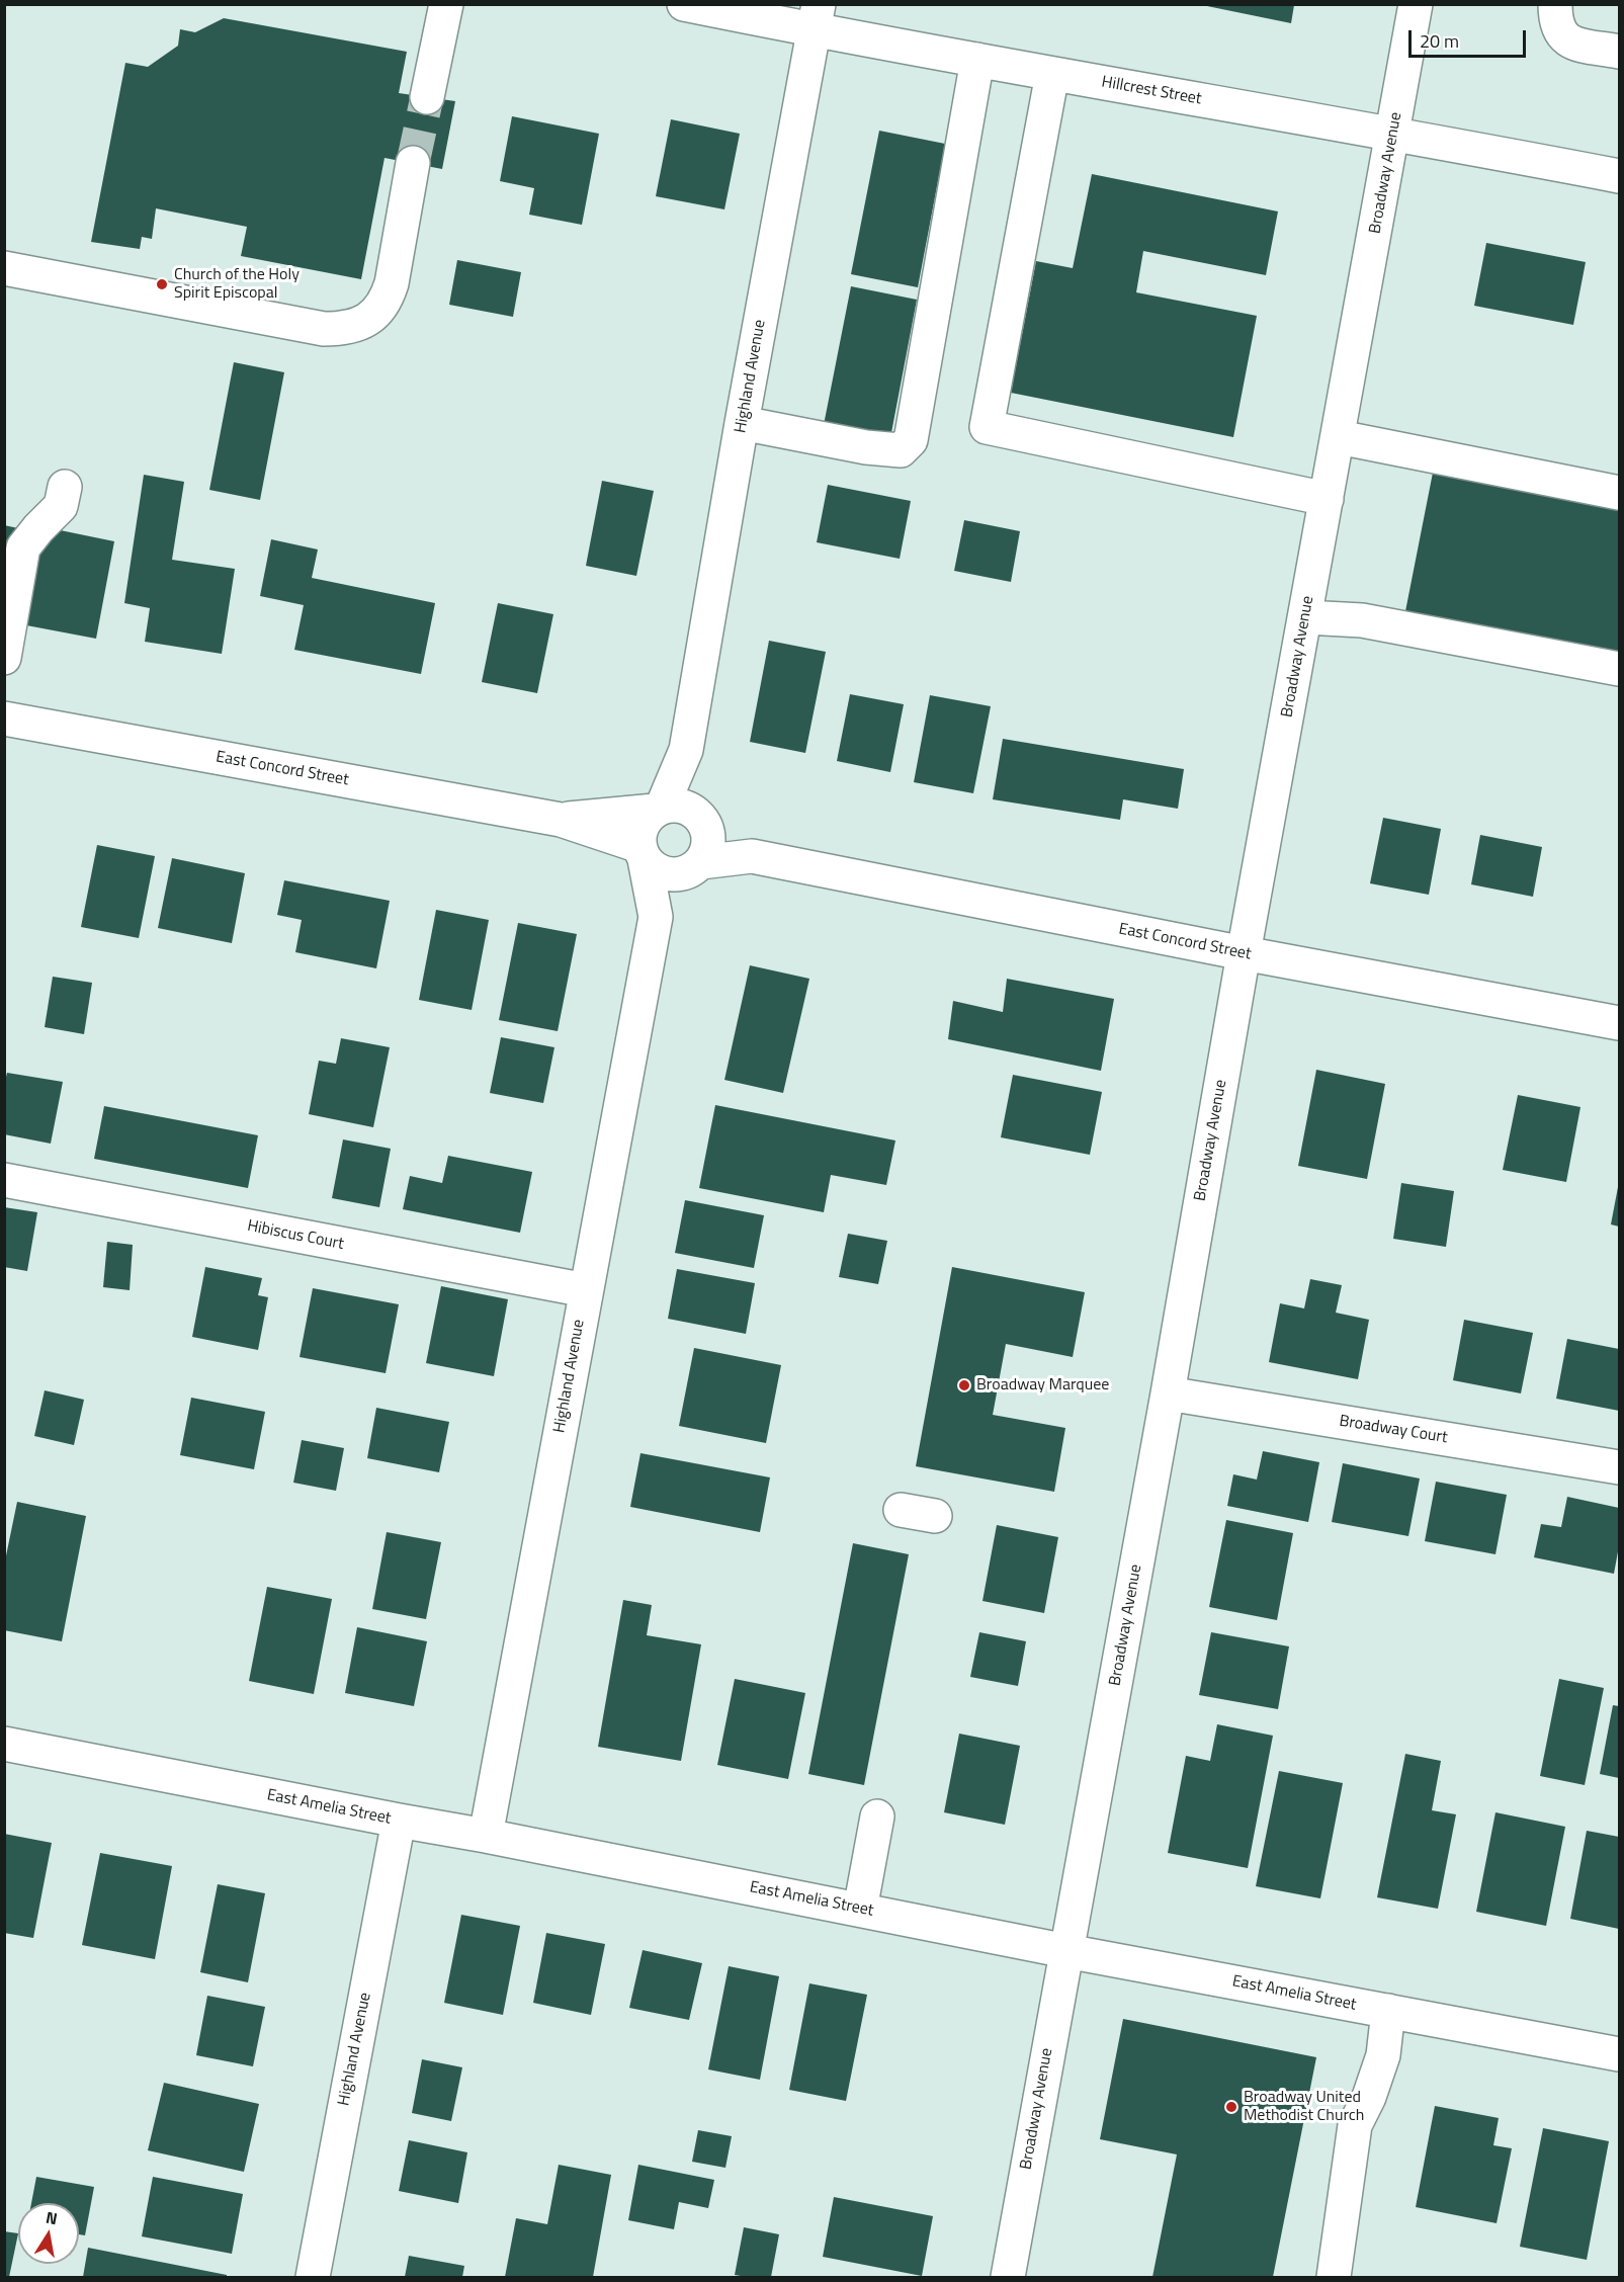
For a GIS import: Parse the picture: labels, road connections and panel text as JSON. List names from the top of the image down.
{
  "streets": {
    "street": [
      "Hillcrest Street",
      "Broadway Avenue",
      "Highland Avenue",
      "East Concord Street",
      "Hibiscus Court",
      "Broadway Court",
      "East Amelia Street"
    ]
  },
  "crossings": [
    ["Hillcrest Street", "Broadway Avenue"],
    ["Hillcrest Street", "Highland Avenue"],
    ["Broadway Avenue", "East Concord Street"],
    ["Broadway Avenue", "Broadway Court"],
    ["Broadway Avenue", "East Amelia Street"],
    ["Highland Avenue", "East Concord Street"],
    ["Highland Avenue", "Hibiscus Court"],
    ["Highland Avenue", "East Amelia Street"]
  ],
  "places": ["Church of the Holy Spirit Episcopal", "Broadway Marquee", "Broadway United Methodist Church"],
  "scale_bar": "20 m",
  "north": "top"
}
